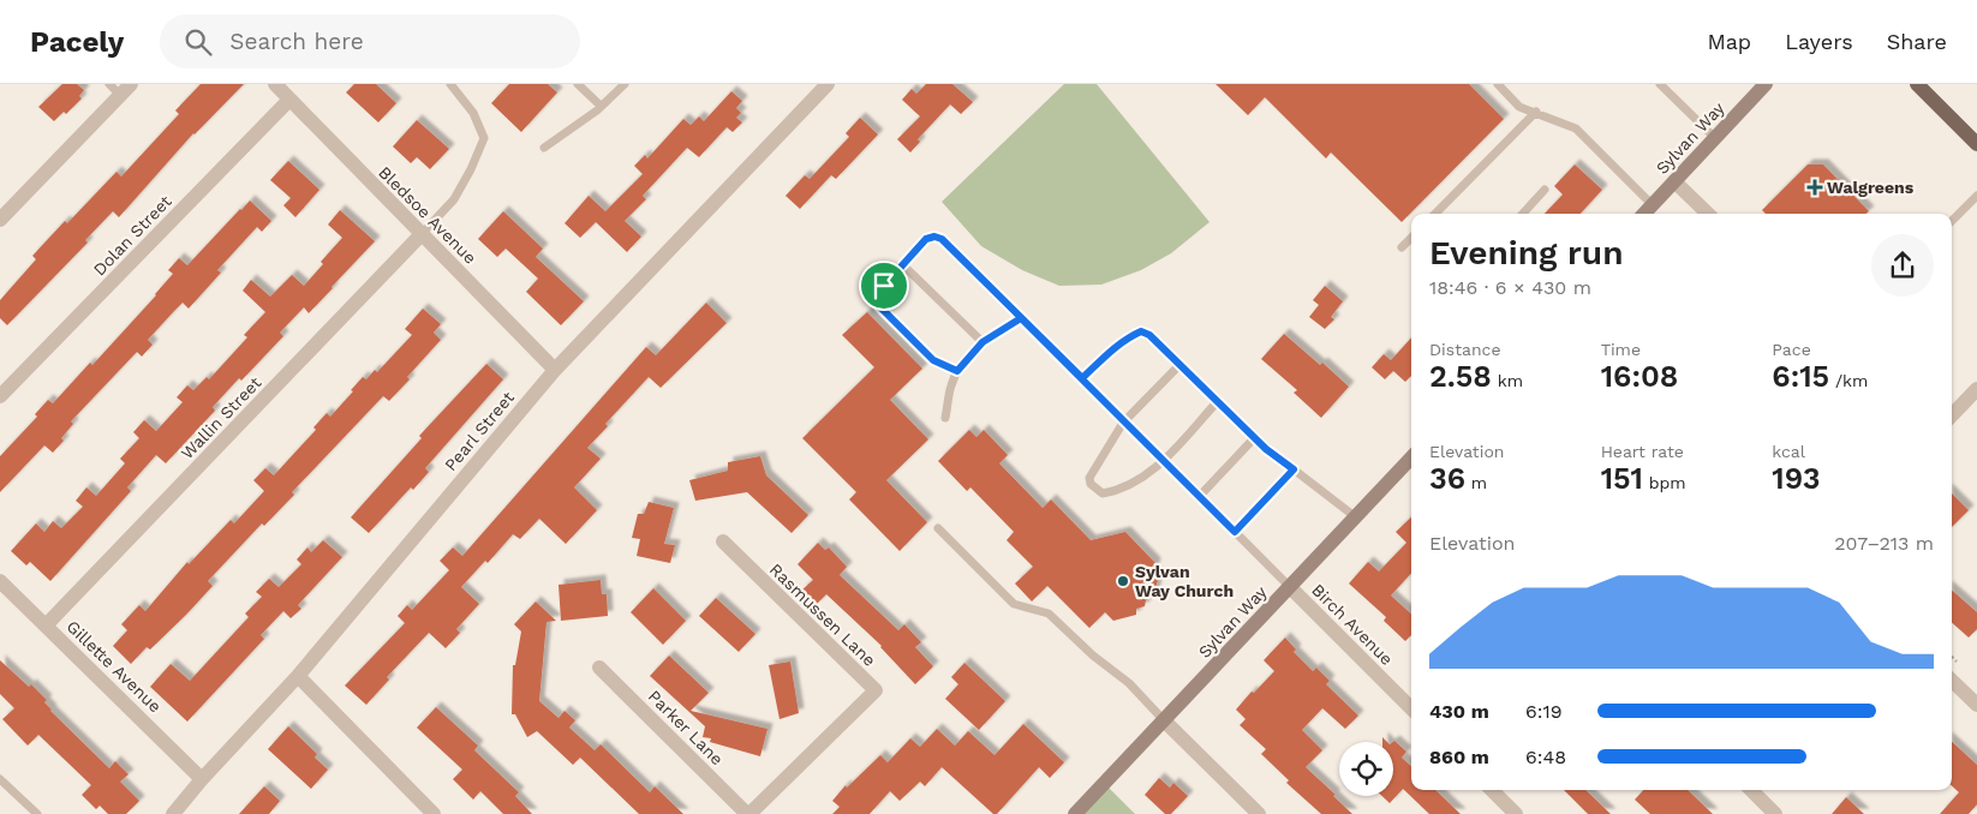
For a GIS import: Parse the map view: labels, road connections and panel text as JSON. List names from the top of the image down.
{
  "streets": {
    "main road": ["Sylvan Way"],
    "street": [
      "Bledsoe Avenue",
      "Dolan Street",
      "Wallin Street",
      "Pearl Street",
      "Rasmussen Lane",
      "Birch Avenue",
      "Gillette Avenue",
      "Parker Lane"
    ]
  },
  "crossings": [
    ["Sylvan Way", "Birch Avenue"],
    ["Bledsoe Avenue", "Dolan Street"],
    ["Bledsoe Avenue", "Wallin Street"],
    ["Bledsoe Avenue", "Pearl Street"],
    ["Wallin Street", "Gillette Avenue"],
    ["Pearl Street", "Gillette Avenue"],
    ["Rasmussen Lane", "Parker Lane"]
  ],
  "places": {
    "health": ["Walgreens"],
    "other": ["Sylvan Way Church"]
  },
  "page": {
    "header": "Pacely",
    "search": "Search here",
    "nav": ["Map", "Layers", "Share"],
    "heading": ["Evening run", "18:46 · 6 × 430 m"],
    "stats": [
      ["Distance", "2.58 km"],
      ["Time", "16:08"],
      ["Pace", "6:15 /km"],
      ["Elevation", "36 m"],
      ["Heart rate", "151 bpm"],
      ["kcal", "193"]
    ],
    "chart": ["Elevation", "207–213 m"],
    "list": [
      {
        "name": "430 m",
        "note": "6:19"
      },
      {
        "name": "860 m",
        "note": "6:48"
      }
    ]
  }
}
